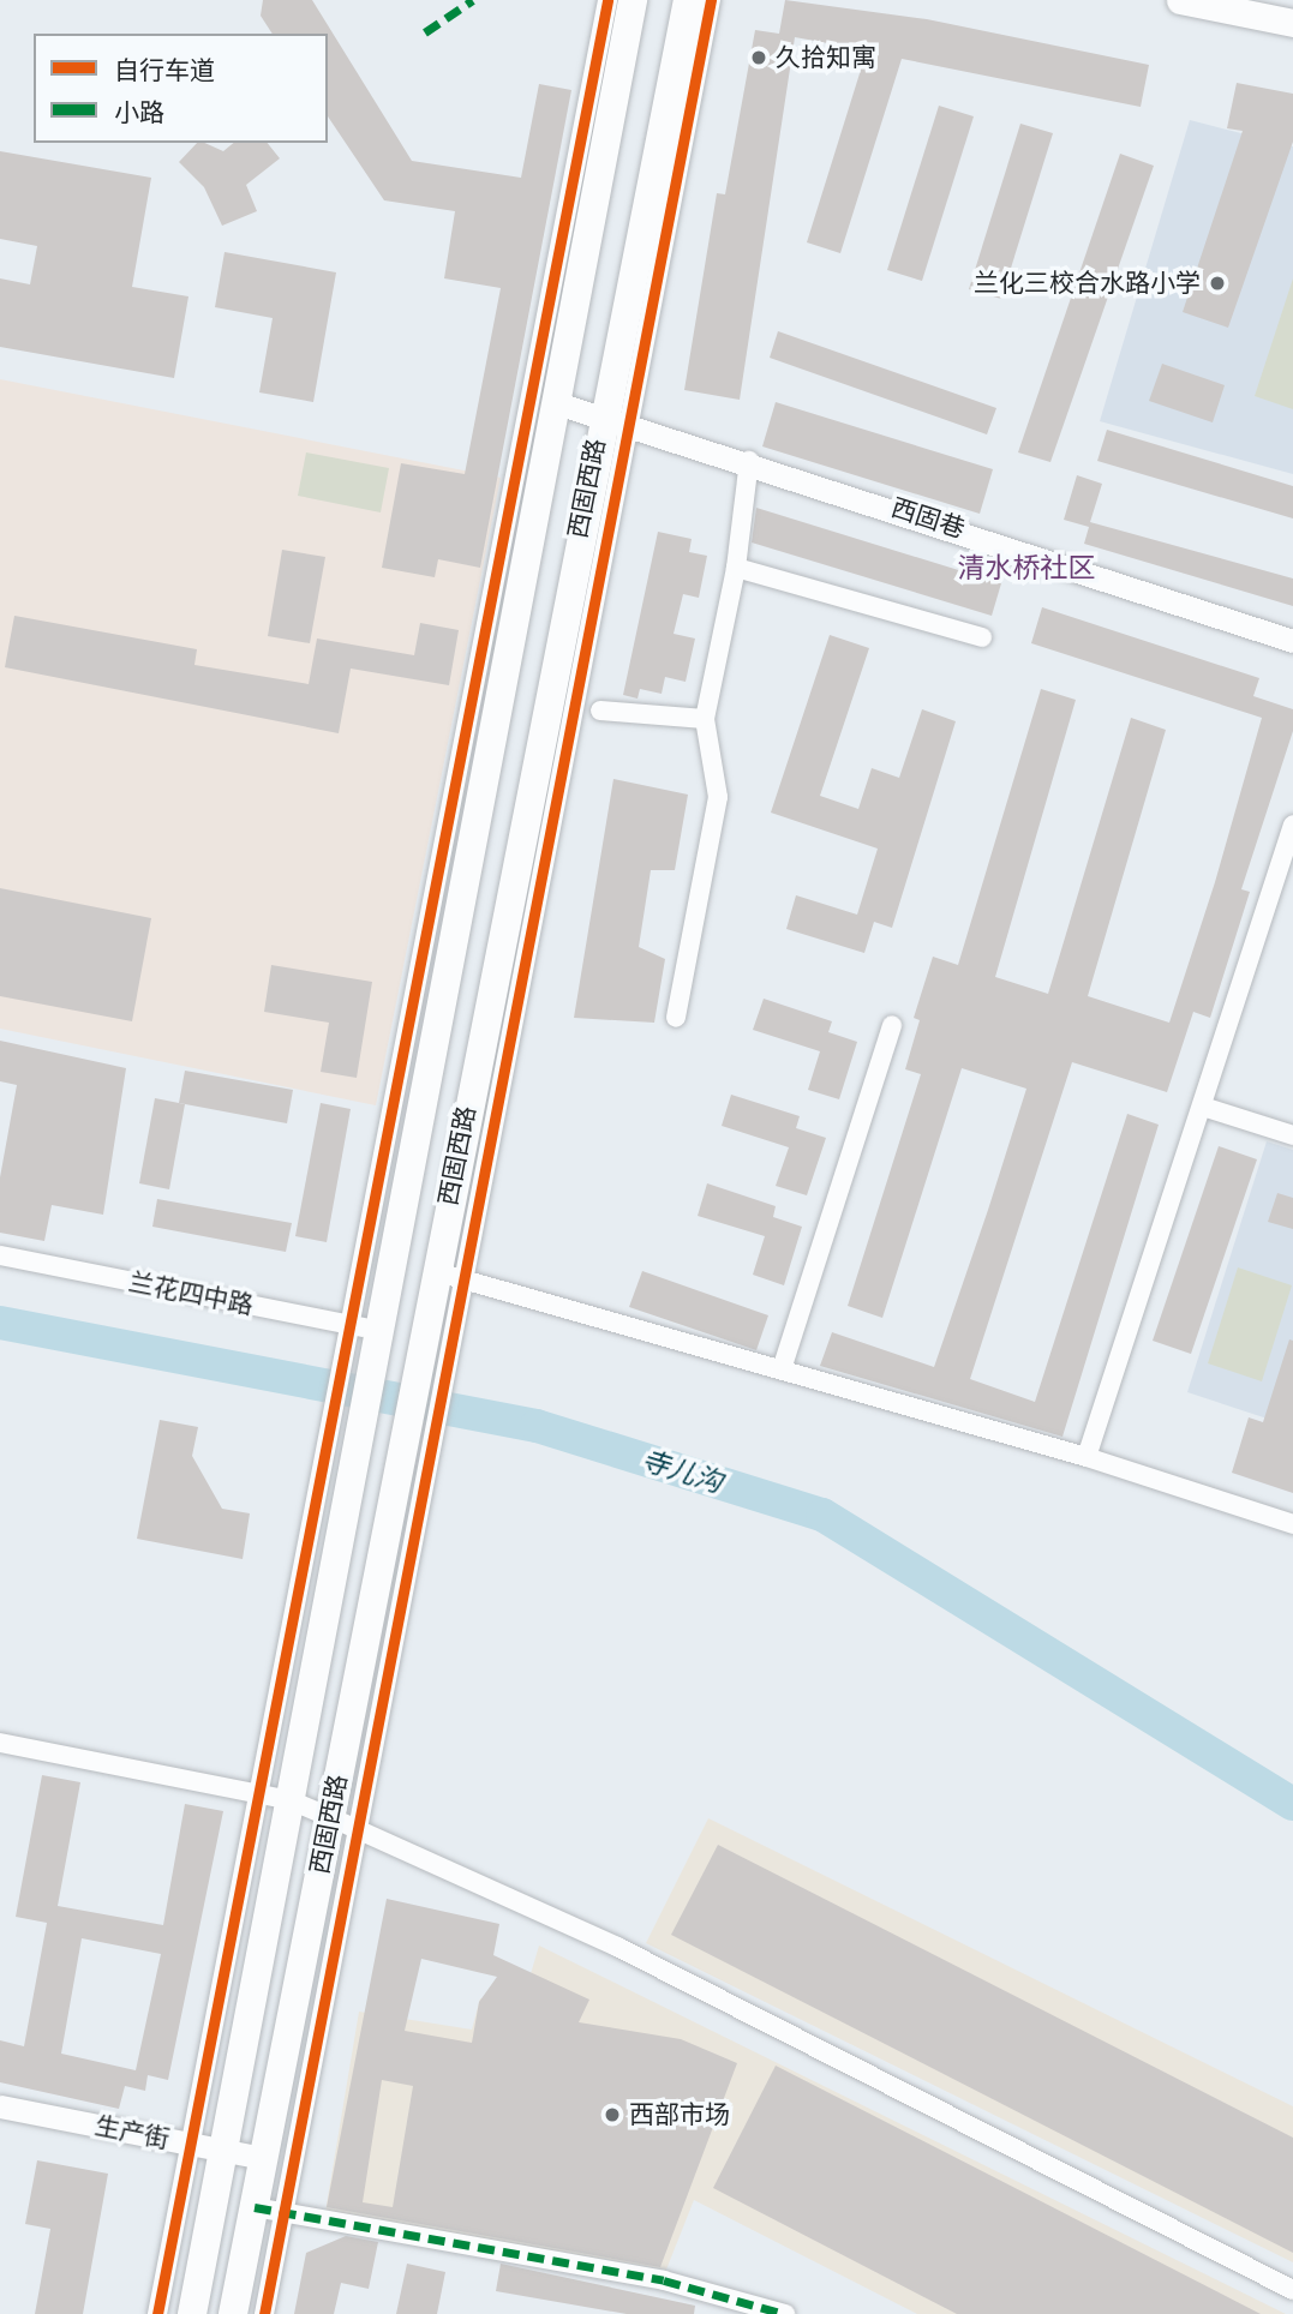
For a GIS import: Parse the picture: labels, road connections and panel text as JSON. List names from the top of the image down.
{
  "streets": {
    "main road": ["西固西路"],
    "street": ["西固巷", "兰花四中路", "生产街"]
  },
  "crossings": [
    ["西固西路", "西固巷"],
    ["西固西路", "兰花四中路"],
    ["西固西路", "生产街"]
  ],
  "districts": ["清水桥社区"],
  "water": ["寺儿沟"],
  "places": ["久拾知寓", "兰化三校合水路小学", "西部市场"],
  "legend": ["自行车道", "小路"]
}
